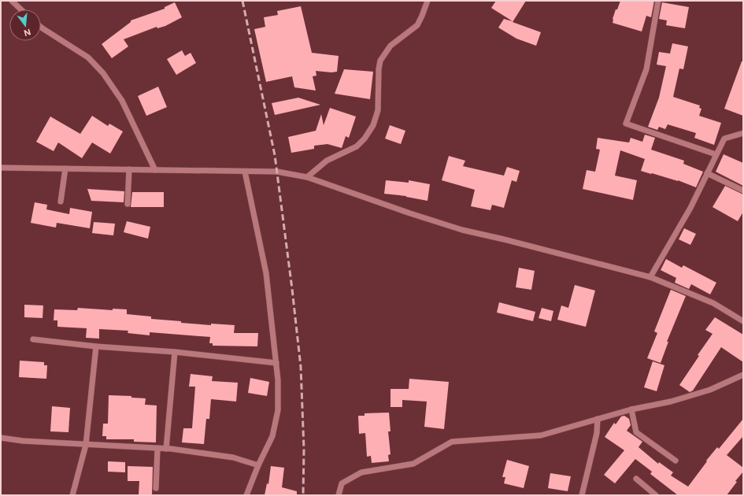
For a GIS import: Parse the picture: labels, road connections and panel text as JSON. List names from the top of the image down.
{
  "north": "bottom"
}
